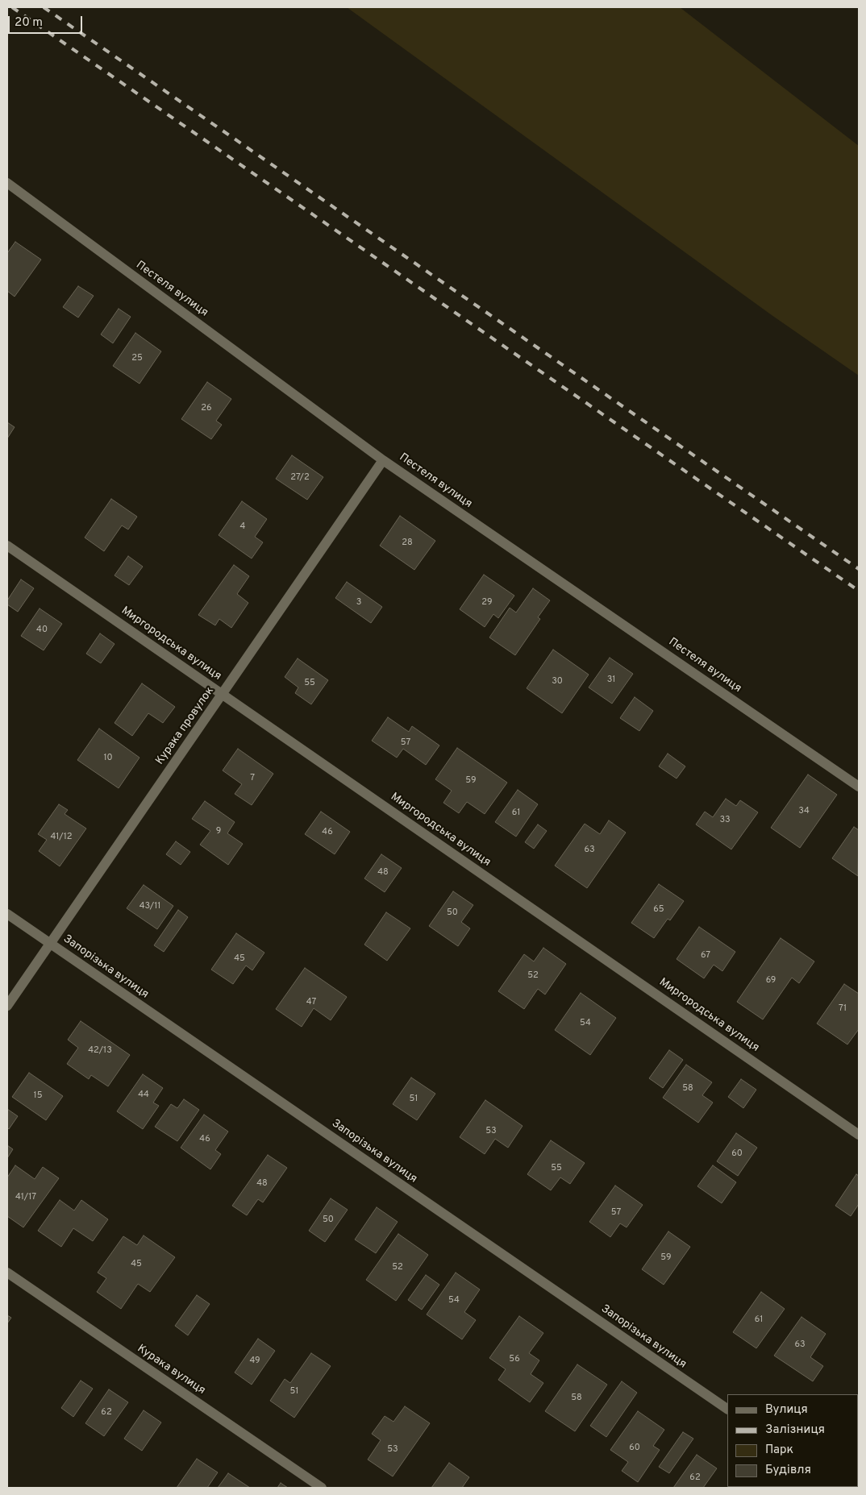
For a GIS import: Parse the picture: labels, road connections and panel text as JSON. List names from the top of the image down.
{
  "streets": {
    "street": [
      "Пестеля вулиця",
      "Миргородська вулиця",
      "Курака провулок",
      "Запорізька вулиця",
      "Курака вулиця"
    ]
  },
  "crossings": [
    ["Пестеля вулиця", "Курака провулок"],
    ["Миргородська вулиця", "Курака провулок"],
    ["Курака провулок", "Запорізька вулиця"]
  ],
  "house_numbers": [
    "25",
    "26",
    "27/2",
    "4",
    "28",
    "3",
    "29",
    "40",
    "31",
    "30",
    "55",
    "57",
    "10",
    "7",
    "59",
    "34",
    "61",
    "33",
    "9",
    "46",
    "41/12",
    "63",
    "48",
    "43/11",
    "65",
    "50",
    "67",
    "45",
    "52",
    "69",
    "47",
    "71",
    "54",
    "42/13",
    "58",
    "44",
    "15",
    "51",
    "53",
    "46",
    "60",
    "55",
    "48",
    "41/17",
    "57",
    "50",
    "59",
    "45",
    "52",
    "54",
    "61",
    "63",
    "56",
    "49",
    "51",
    "58",
    "62",
    "60",
    "53",
    "62"
  ],
  "legend": [
    "Вулиця",
    "Залізниця",
    "Парк",
    "Будівля"
  ],
  "scale_bar": "20 m"
}
